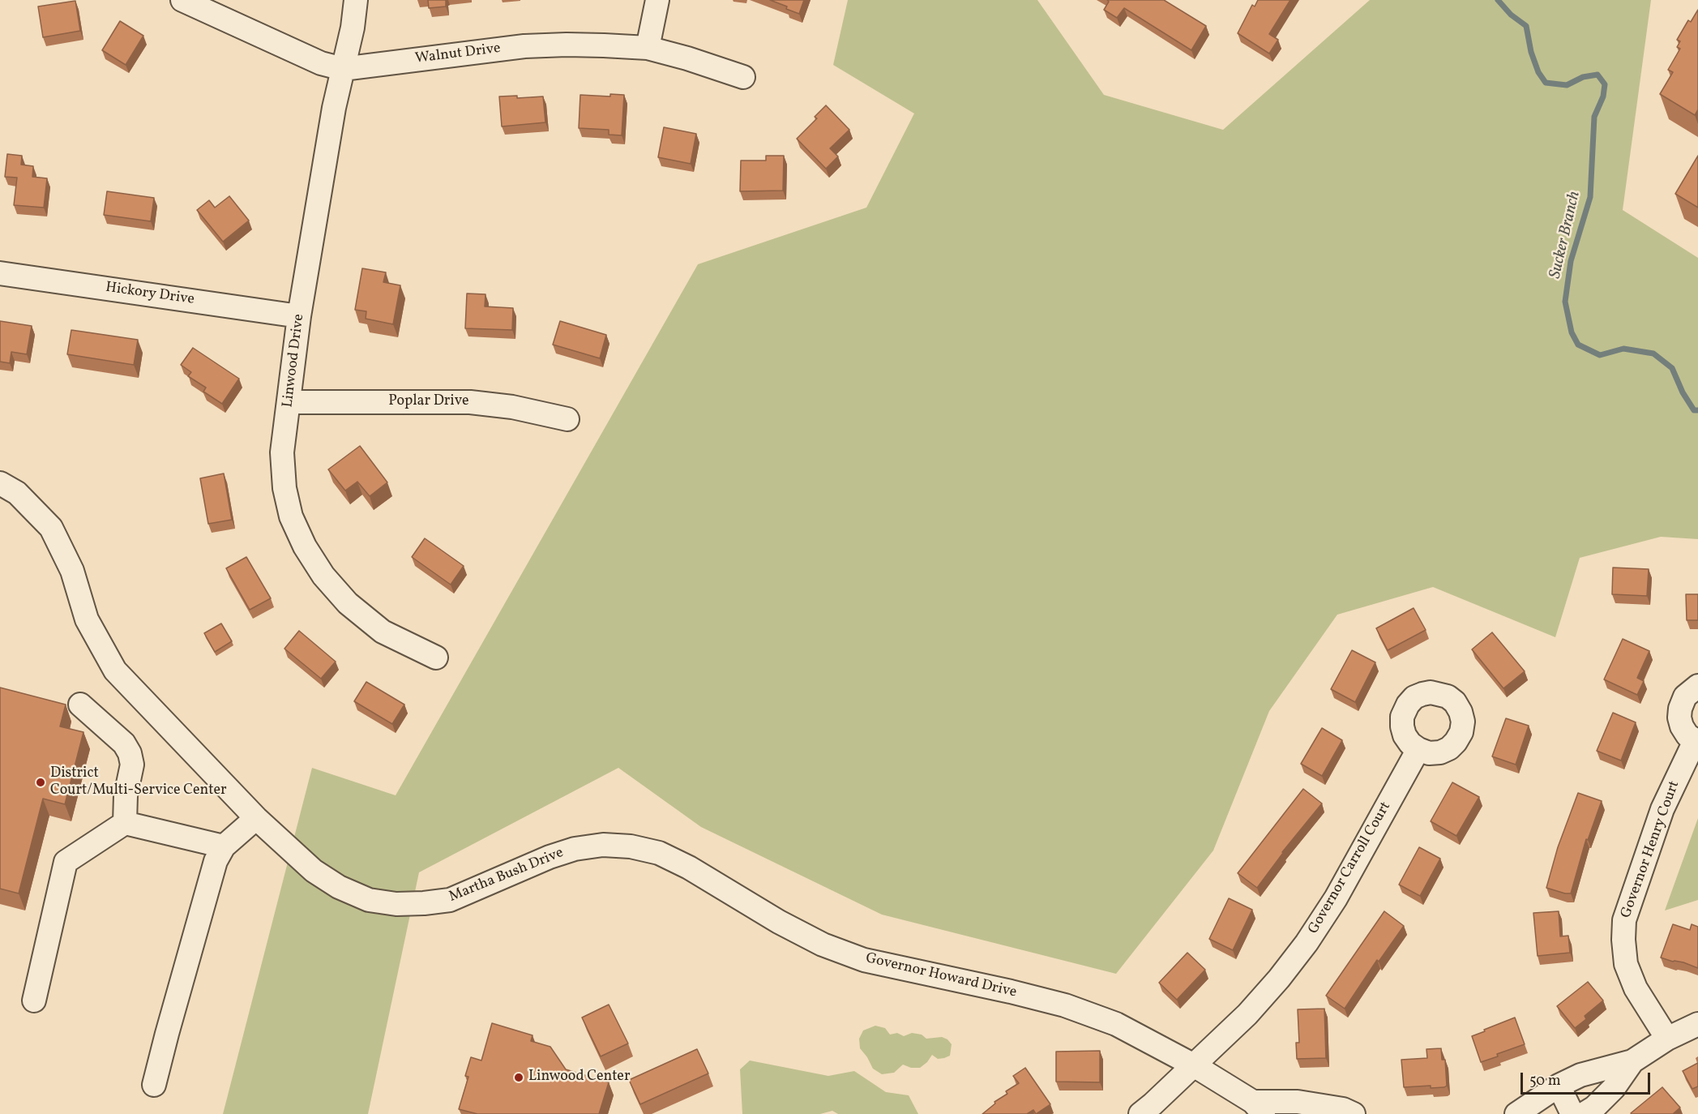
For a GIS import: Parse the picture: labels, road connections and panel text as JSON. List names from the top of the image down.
{
  "streets": {
    "street": [
      "Walnut Drive",
      "Hickory Drive",
      "Linwood Drive",
      "Poplar Drive",
      "Governor Henry Court",
      "Governor Carroll Court",
      "Martha Bush Drive",
      "Governor Howard Drive"
    ]
  },
  "crossings": [
    ["Walnut Drive", "Linwood Drive"],
    ["Hickory Drive", "Linwood Drive"],
    ["Linwood Drive", "Poplar Drive"],
    ["Governor Carroll Court", "Governor Howard Drive"],
    ["Martha Bush Drive", "Governor Howard Drive"]
  ],
  "water": ["Sucker Branch"],
  "places": ["District Court/Multi-Service Center", "Linwood Center"],
  "scale_bar": "50 m"
}
